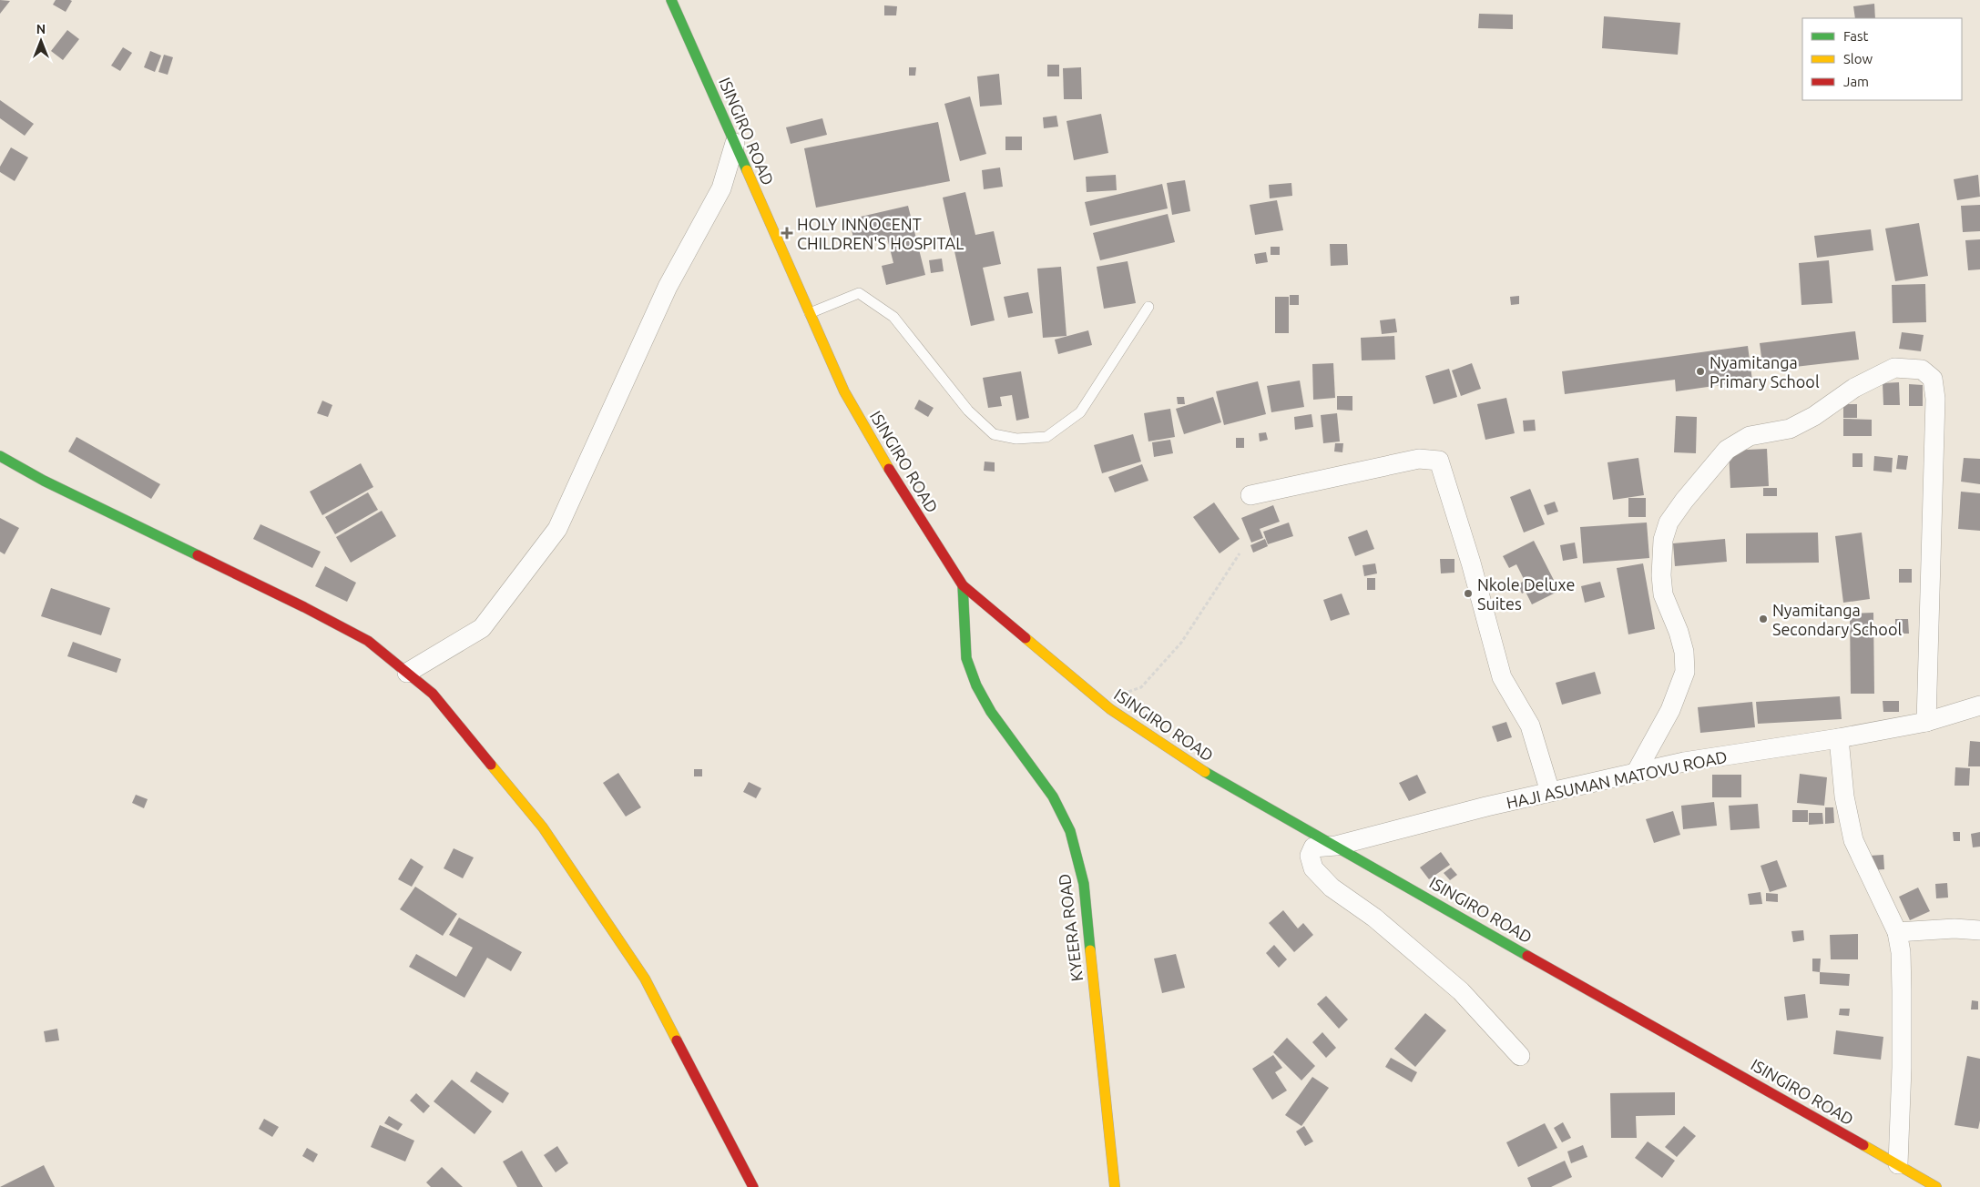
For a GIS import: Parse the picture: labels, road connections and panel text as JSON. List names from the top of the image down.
{
  "streets": {
    "main road": ["ISINGIRO ROAD", "KYEERA ROAD"],
    "street": ["HAJI ASUMAN MATOVU ROAD"]
  },
  "crossings": [
    ["ISINGIRO ROAD", "HAJI ASUMAN MATOVU ROAD"],
    ["ISINGIRO ROAD", "KYEERA ROAD"]
  ],
  "places": {
    "health": ["HOLY INNOCENT CHILDREN'S HOSPITAL"],
    "other": ["Nyamitanga Primary School", "Nkole Deluxe Suites", "Nyamitanga Secondary School"]
  },
  "legend": ["Fast", "Slow", "Jam"],
  "north": "top"
}
